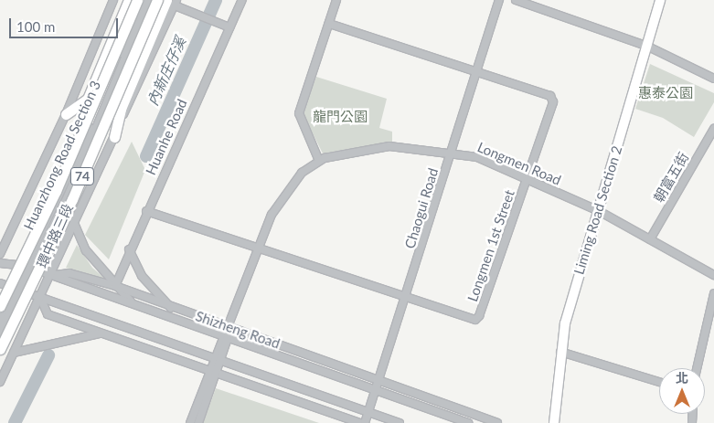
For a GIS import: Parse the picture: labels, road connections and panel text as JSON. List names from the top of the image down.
{
  "streets": {
    "highway": ["74"],
    "main road": ["Liming Road Section 2"],
    "street": [
      "Huanhe Road",
      "Huanzhong Road Section 3",
      "Longmen Road",
      "朝富五街",
      "Chaogui Road",
      "環中路三段",
      "Longmen 1st Street",
      "Shizheng Road"
    ]
  },
  "crossings": [
    ["Huanhe Road", "Longmen 1st Street"],
    ["Huanhe Road", "Shizheng Road"],
    ["Huanzhong Road Section 3", "Shizheng Road"],
    ["Longmen Road", "朝富五街"],
    ["Longmen Road", "Chaogui Road"],
    ["Longmen Road", "Liming Road Section 2"],
    ["Longmen Road", "Longmen 1st Street"],
    ["Chaogui Road", "Longmen 1st Street"],
    ["Chaogui Road", "Shizheng Road"],
    ["環中路三段", "Shizheng Road"]
  ],
  "water": ["內新庄仔溪"],
  "parks": ["惠泰公園", "龍門公園"],
  "scale_bar": "100 m",
  "north": "top"
}
